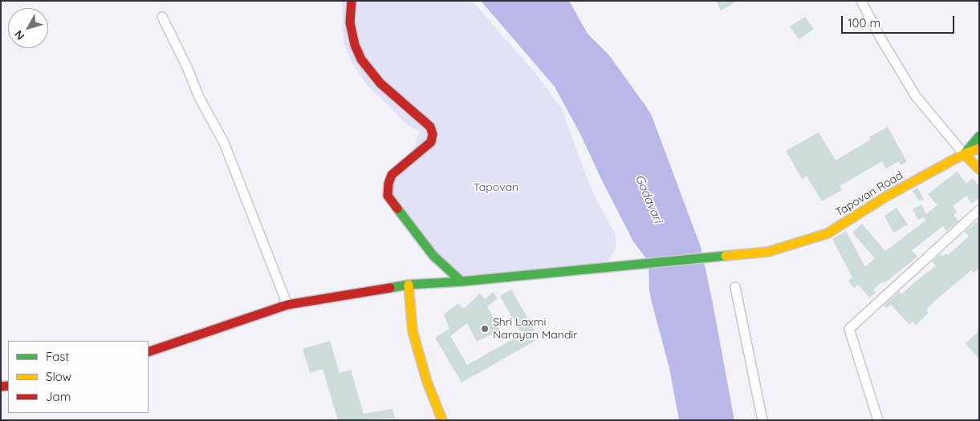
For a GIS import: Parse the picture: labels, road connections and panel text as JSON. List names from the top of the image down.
{
  "streets": {
    "main road": ["Tapovan Road"]
  },
  "water": ["Godavari"],
  "parks": ["Tapovan"],
  "places": ["Shri Laxmi Narayan Mandir"],
  "legend": ["Fast", "Slow", "Jam"],
  "scale_bar": "100 m",
  "north": "bottom left"
}
